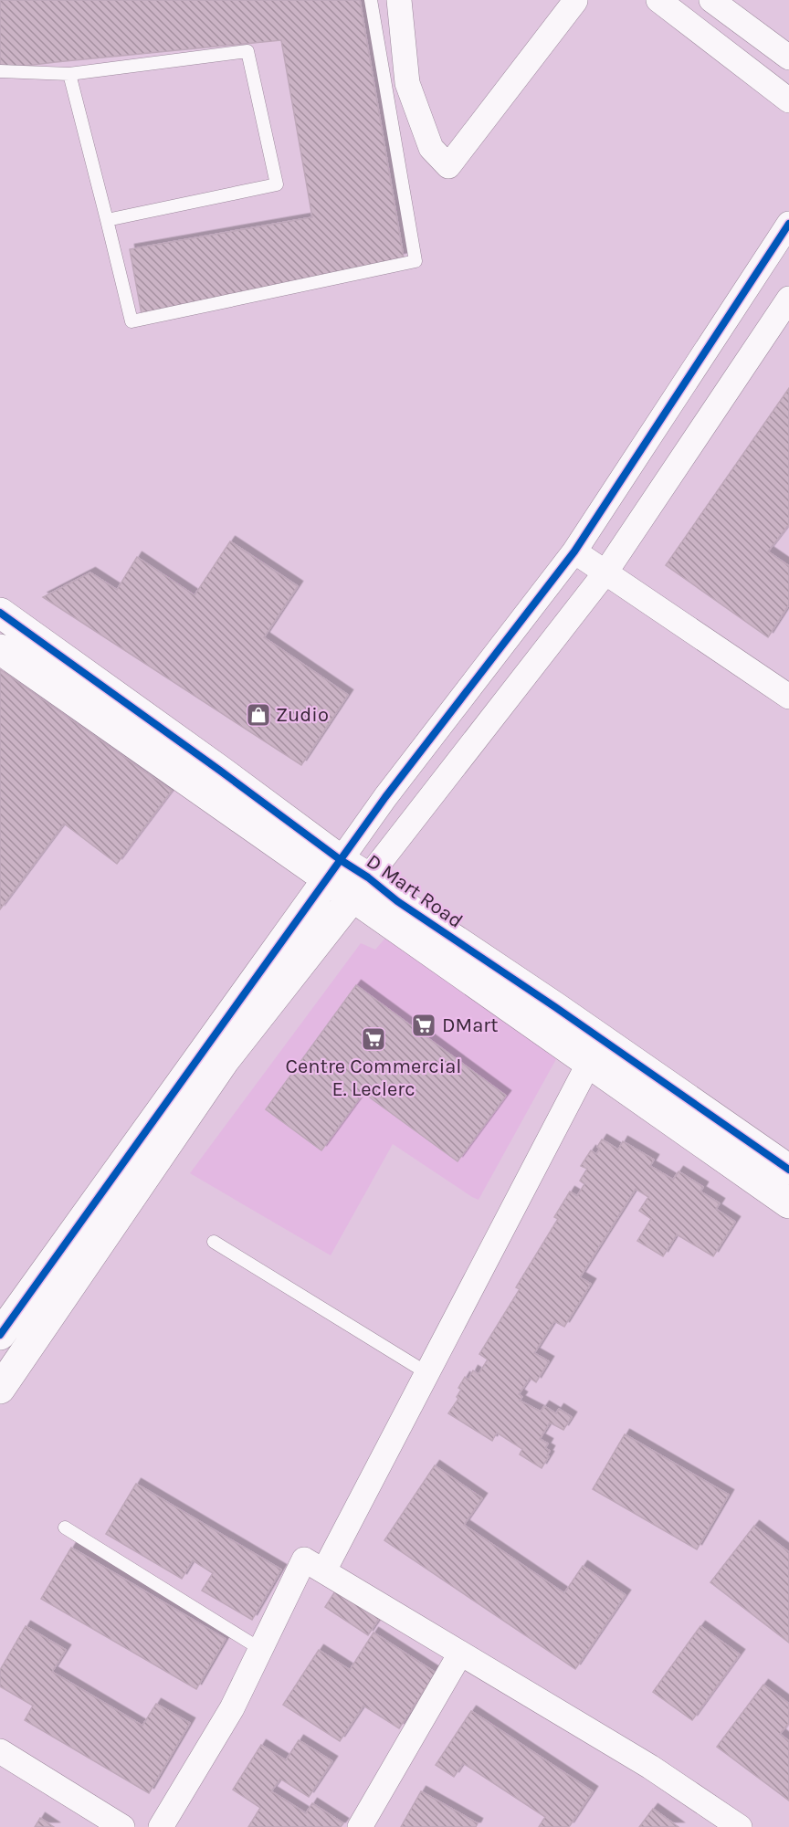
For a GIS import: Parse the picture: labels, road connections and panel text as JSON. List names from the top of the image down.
{
  "streets": {
    "street": ["D Mart Road"]
  },
  "places": {
    "shop": ["Zudio"],
    "supermarket": ["DMart", "Centre Commercial E. Leclerc"]
  }
}
